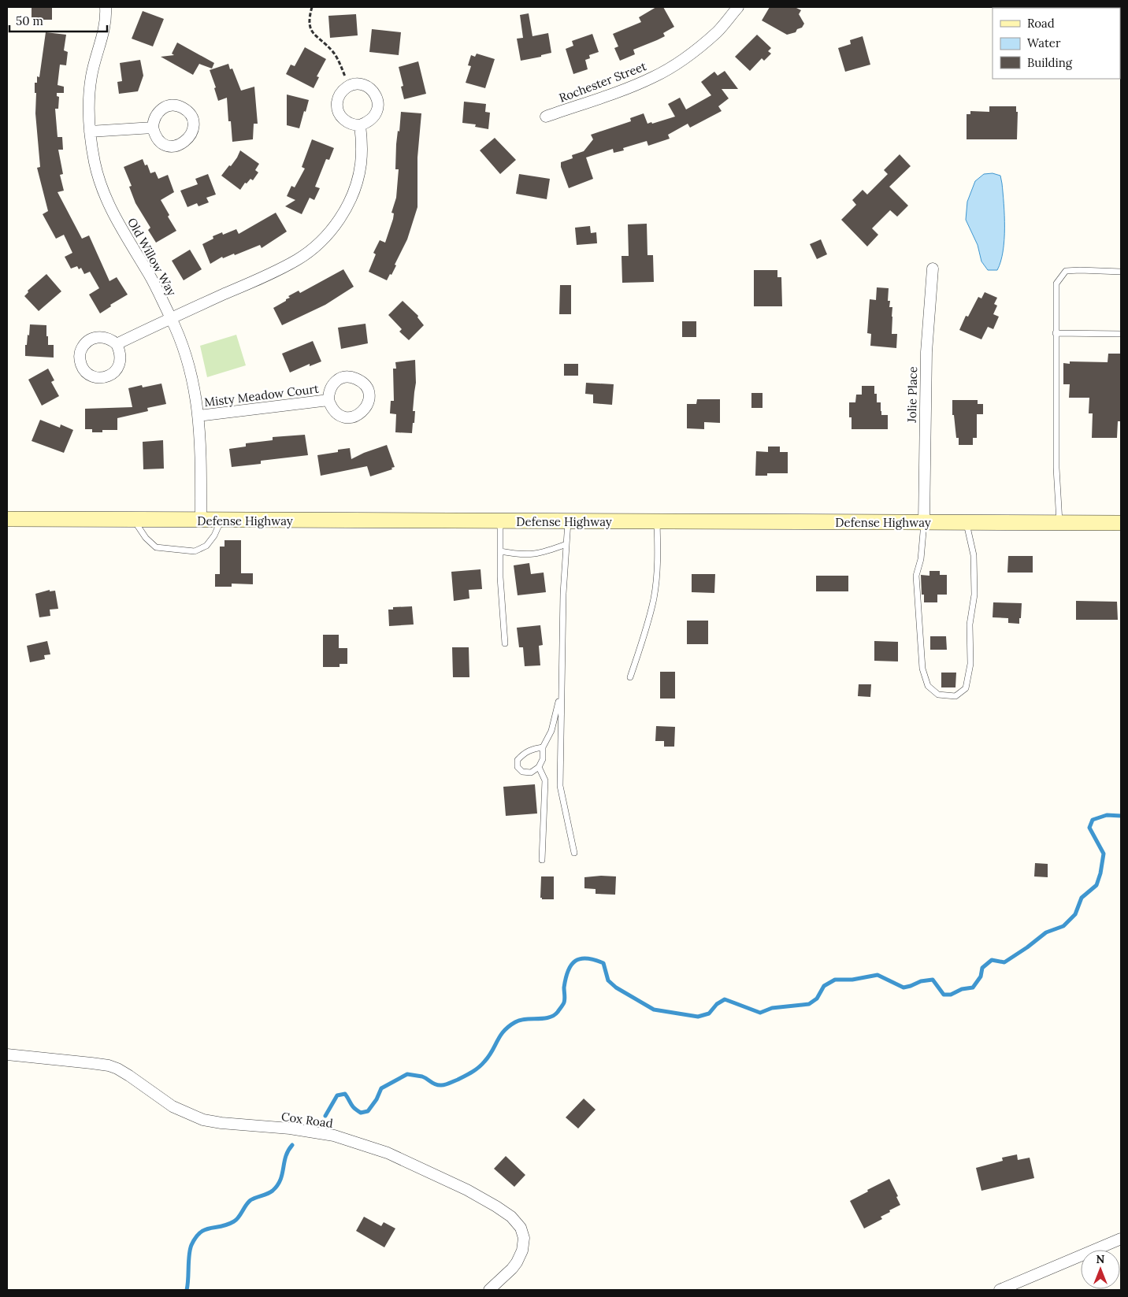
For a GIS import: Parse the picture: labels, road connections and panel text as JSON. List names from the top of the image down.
{
  "streets": {
    "main road": ["Defense Highway"],
    "street": [
      "Rochester Street",
      "Old Willow Way",
      "Jolie Place",
      "Misty Meadow Court",
      "Cox Road"
    ]
  },
  "crossings": [
    ["Old Willow Way", "Misty Meadow Court"],
    ["Old Willow Way", "Defense Highway"],
    ["Jolie Place", "Defense Highway"]
  ],
  "legend": ["Road", "Water", "Building"],
  "scale_bar": "50 m",
  "north": "top"
}
